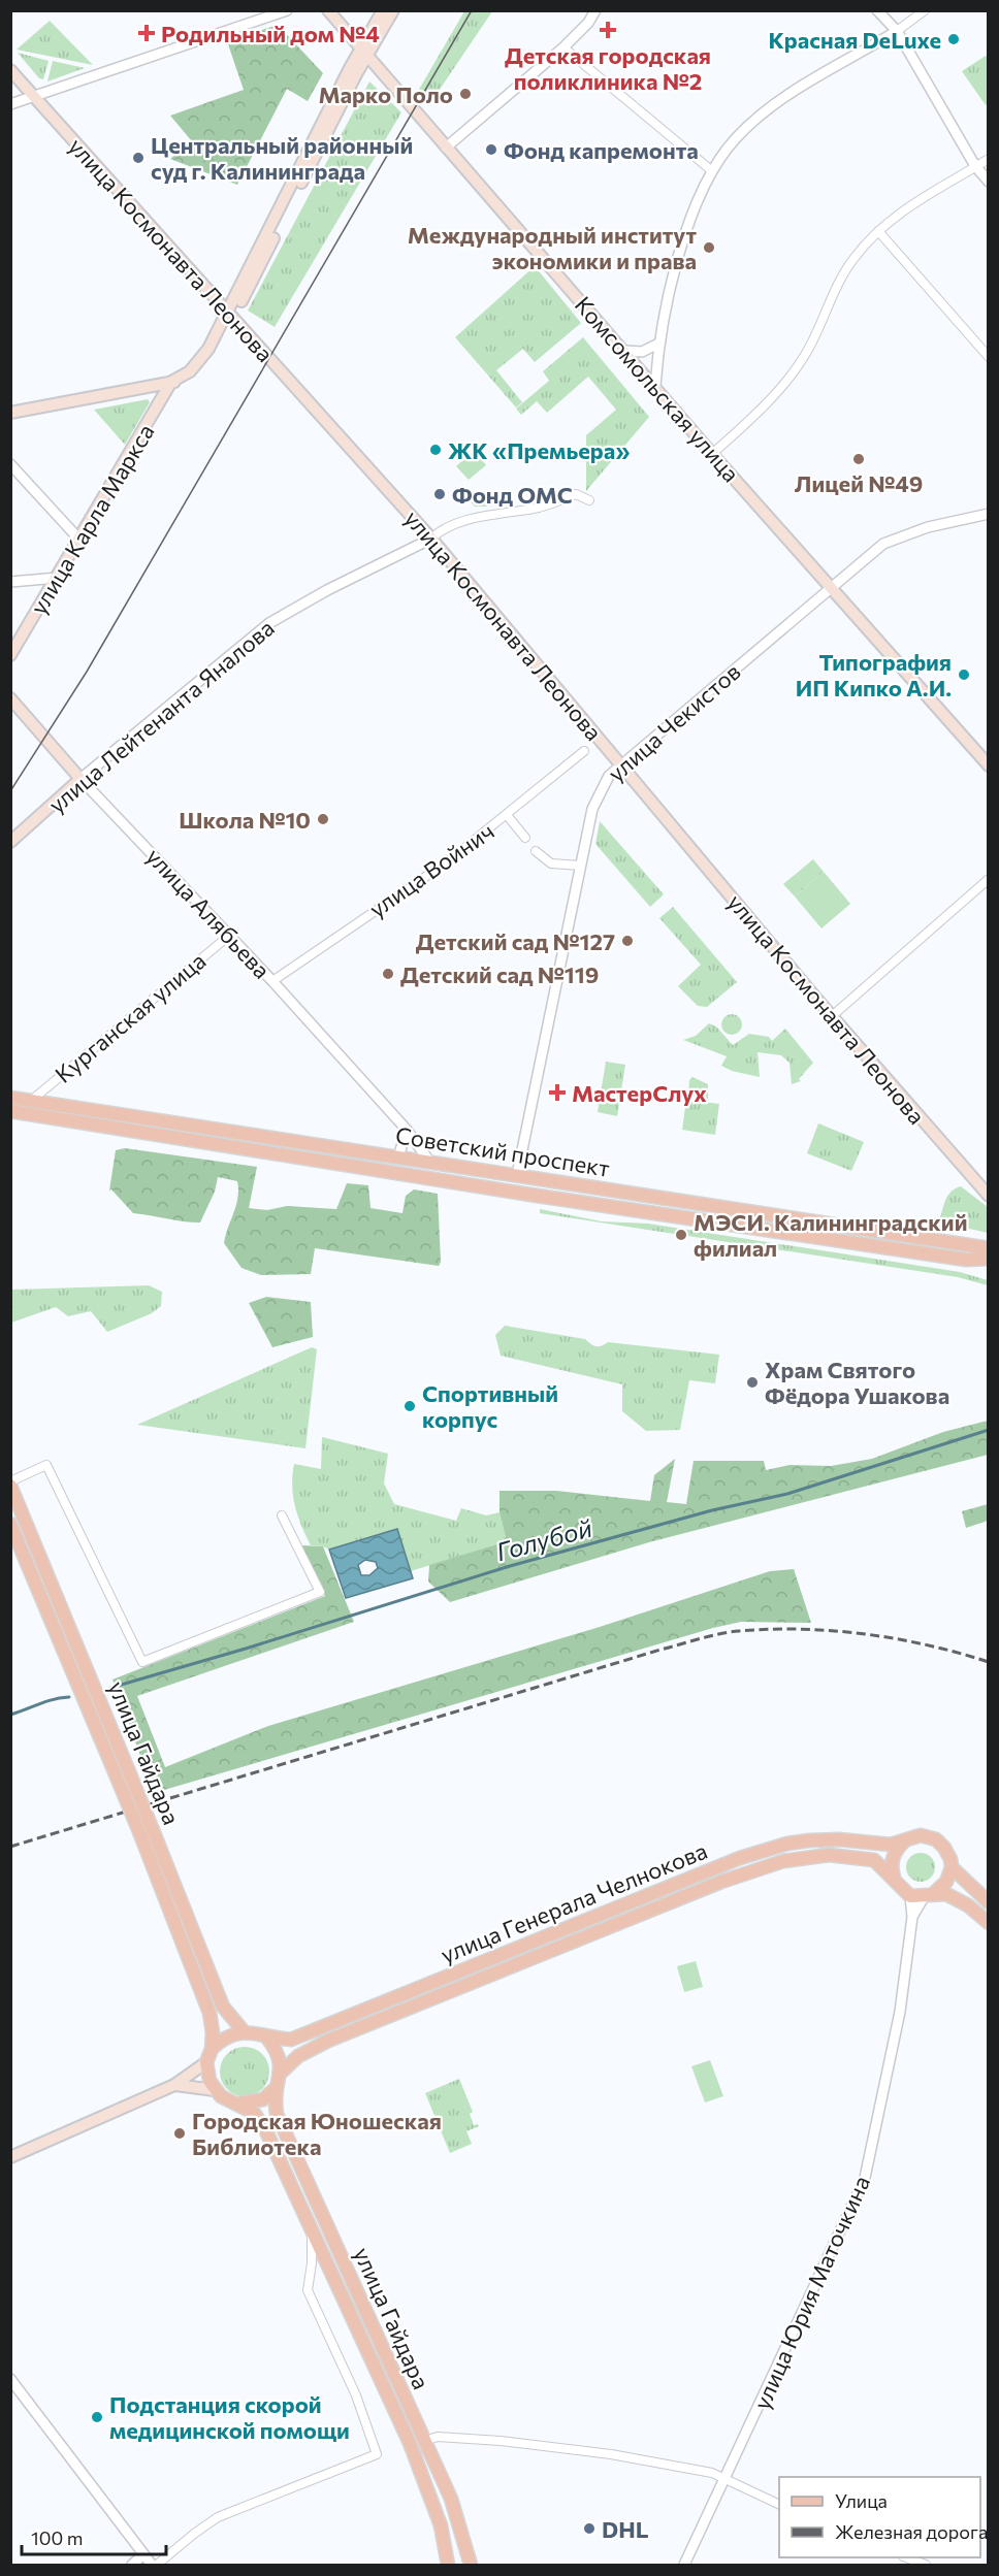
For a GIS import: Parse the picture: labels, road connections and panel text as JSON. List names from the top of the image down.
{
  "streets": {
    "main road": [
      "улица Космонавта Леонова",
      "Комсомольская улица",
      "улица Карла Маркса",
      "улица Лейтенанта Яналова",
      "улица Алябьева",
      "Советский проспект",
      "улица Гайдара",
      "улица Генерала Челнокова"
    ],
    "street": [
      "улица Чекистов",
      "улица Войнич",
      "Курганская улица",
      "улица Юрия Маточкина"
    ]
  },
  "crossings": [
    ["улица Космонавта Леонова", "улица Карла Маркса"],
    ["улица Космонавта Леонова", "улица Лейтенанта Яналова"],
    ["улица Космонавта Леонова", "улица Чекистов"],
    ["Комсомольская улица", "улица Карла Маркса"],
    ["Комсомольская улица", "улица Чекистов"],
    ["улица Лейтенанта Яналова", "улица Алябьева"],
    ["улица Чекистов", "Советский проспект"],
    ["улица Войнич", "улица Алябьева"],
    ["улица Алябьева", "Курганская улица"],
    ["улица Алябьева", "Советский проспект"],
    ["Курганская улица", "Советский проспект"],
    ["улица Гайдара", "улица Генерала Челнокова"],
    ["улица Генерала Челнокова", "улица Юрия Маточкина"]
  ],
  "water": ["Голубой"],
  "places": {
    "health": ["Детская городская поликлиника №2", "Родильный дом №4", "МастерСлух"],
    "other": [
      "Красная DeLuxe",
      "Марко Поло",
      "Фонд капремонта",
      "Центральный районный суд г. Калининграда",
      "Международный институт экономики и права",
      "ЖК «Премьера»",
      "Лицей №49",
      "Фонд ОМС",
      "Типография ИП Кипко А.И.",
      "Школа №10",
      "Детский сад №127",
      "Детский сад №119",
      "МЭСИ. Калининградский филиал",
      "Храм Святого Фёдора Ушакова",
      "Спортивный корпус",
      "Городская Юношеская Библиотека",
      "Подстанция скорой медицинской помощи",
      "DHL"
    ]
  },
  "legend": ["Улица", "Железная дорога"],
  "scale_bar": "100 m"
}
